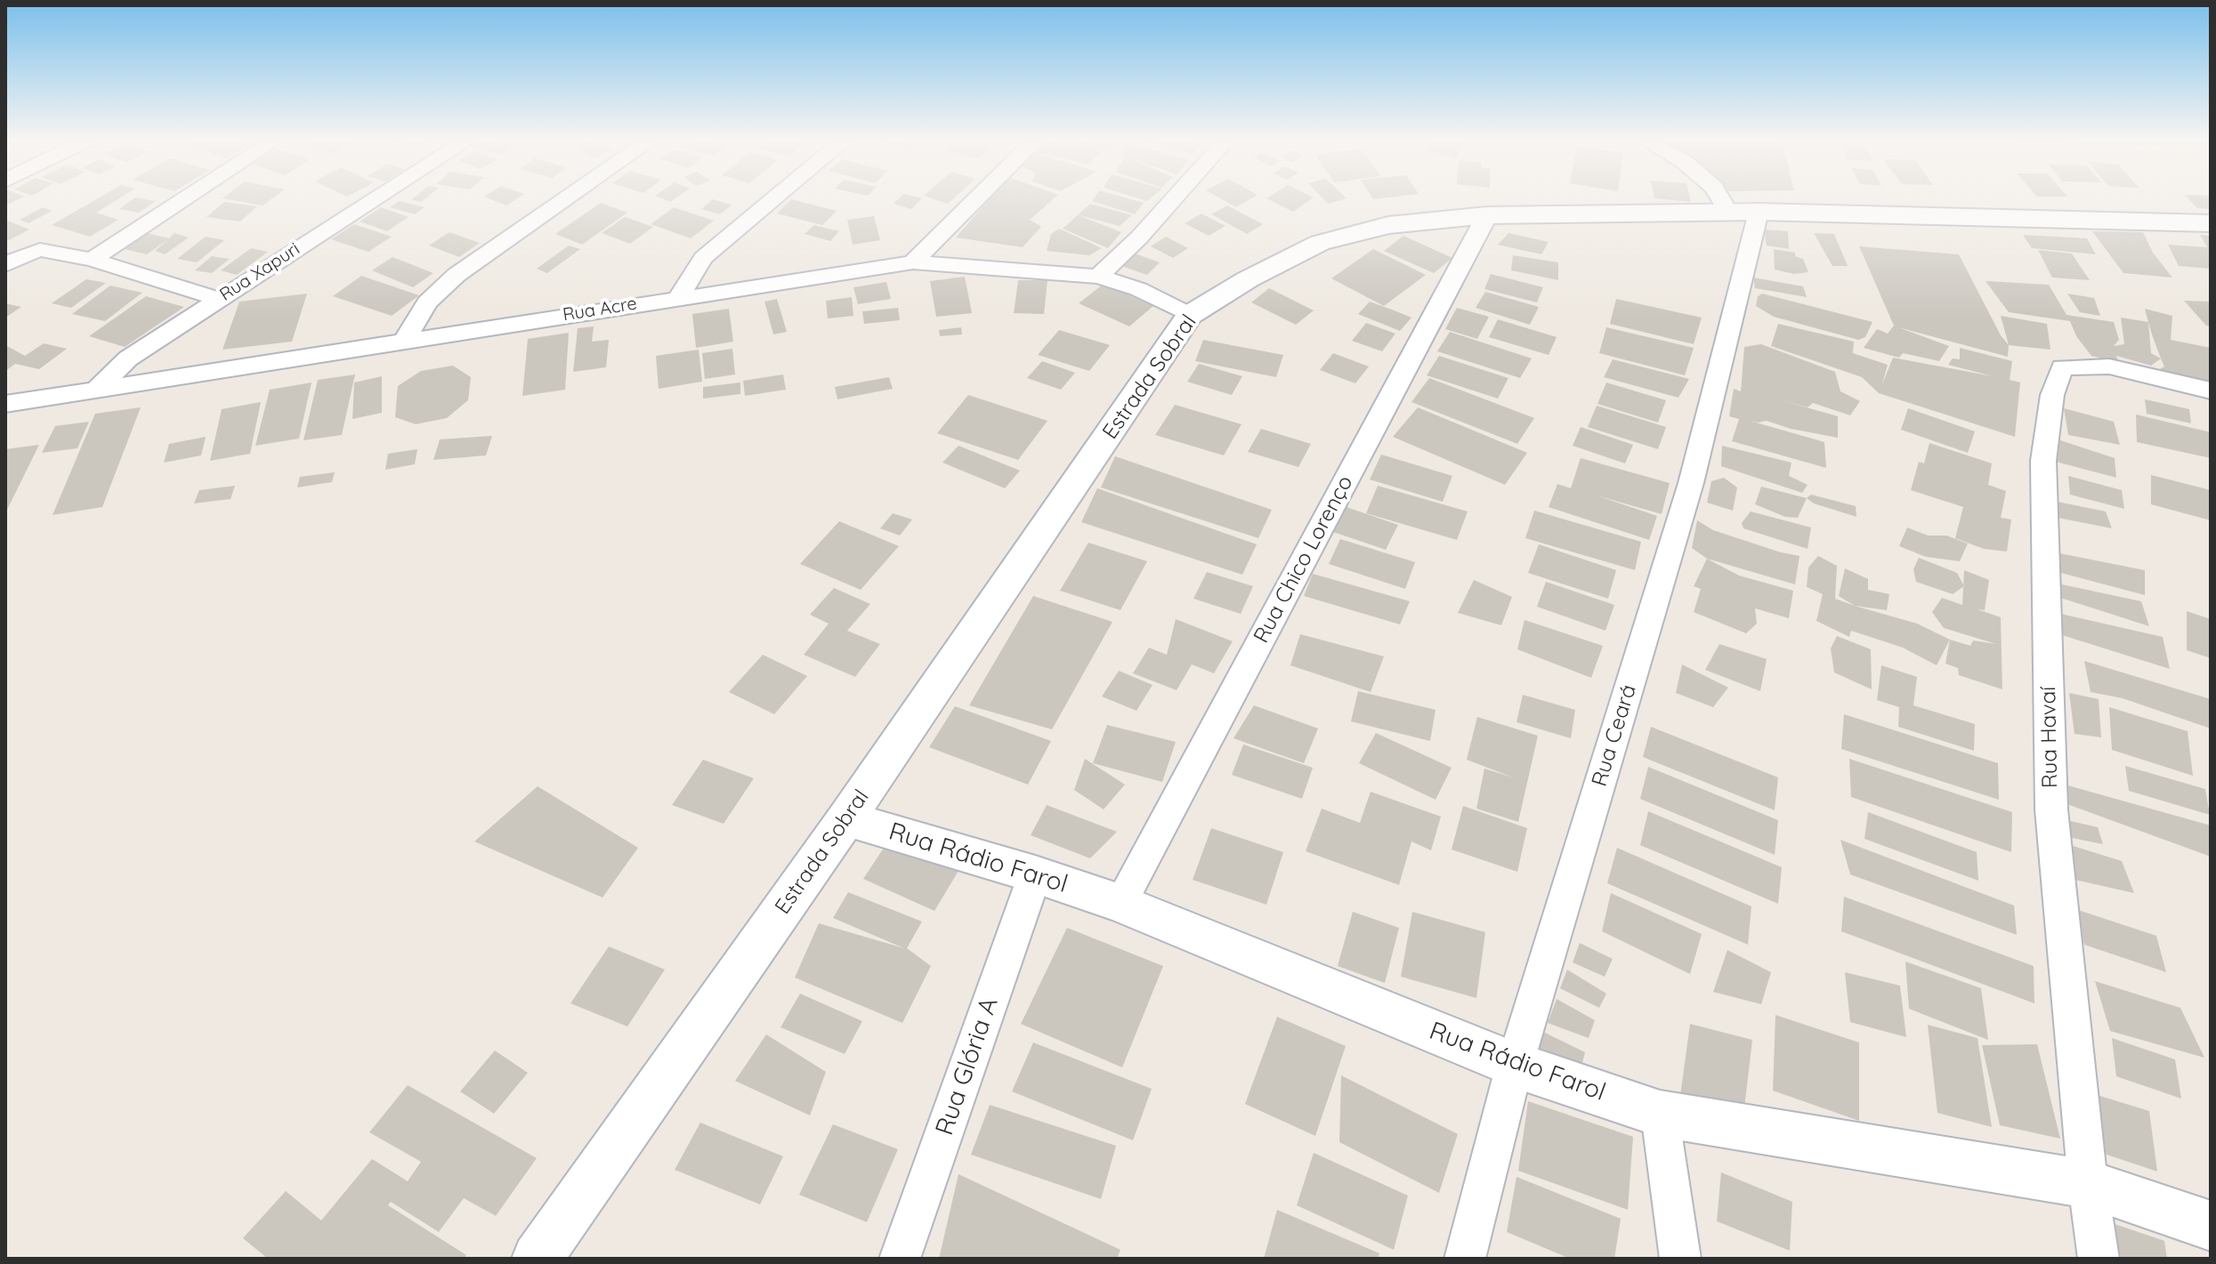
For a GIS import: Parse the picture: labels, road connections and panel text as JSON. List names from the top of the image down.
{
  "streets": {
    "street": [
      "Rua Xapuri",
      "Rua Acre",
      "Estrada Sobral",
      "Rua Chico Lorenço",
      "Rua Ceará",
      "Rua Havaí",
      "Rua Rádio Farol",
      "Rua Glória A"
    ]
  },
  "crossings": [
    ["Rua Xapuri", "Rua Acre"],
    ["Rua Acre", "Estrada Sobral"],
    ["Estrada Sobral", "Rua Chico Lorenço"],
    ["Estrada Sobral", "Rua Ceará"],
    ["Estrada Sobral", "Rua Rádio Farol"],
    ["Rua Chico Lorenço", "Rua Rádio Farol"],
    ["Rua Ceará", "Rua Rádio Farol"],
    ["Rua Havaí", "Rua Rádio Farol"],
    ["Rua Rádio Farol", "Rua Glória A"]
  ]
}
